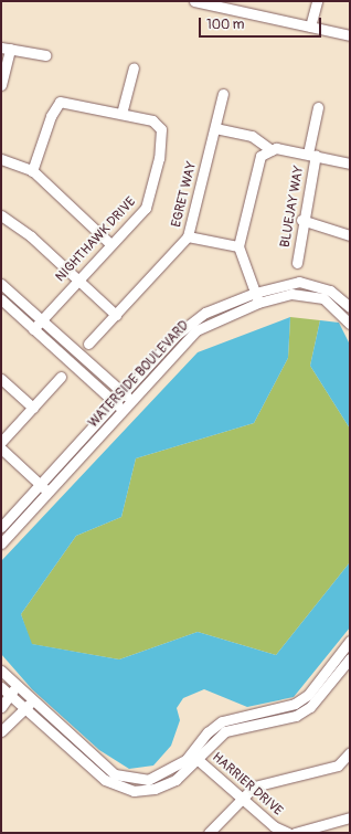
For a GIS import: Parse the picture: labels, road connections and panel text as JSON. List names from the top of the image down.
{
  "streets": {
    "street": [
      "EGRET WAY",
      "BLUEJAY WAY",
      "NIGHTHAWK DRIVE",
      "WATERSIDE BOULEVARD",
      "HARRIER DRIVE"
    ]
  },
  "scale_bar": "100 m"
}
